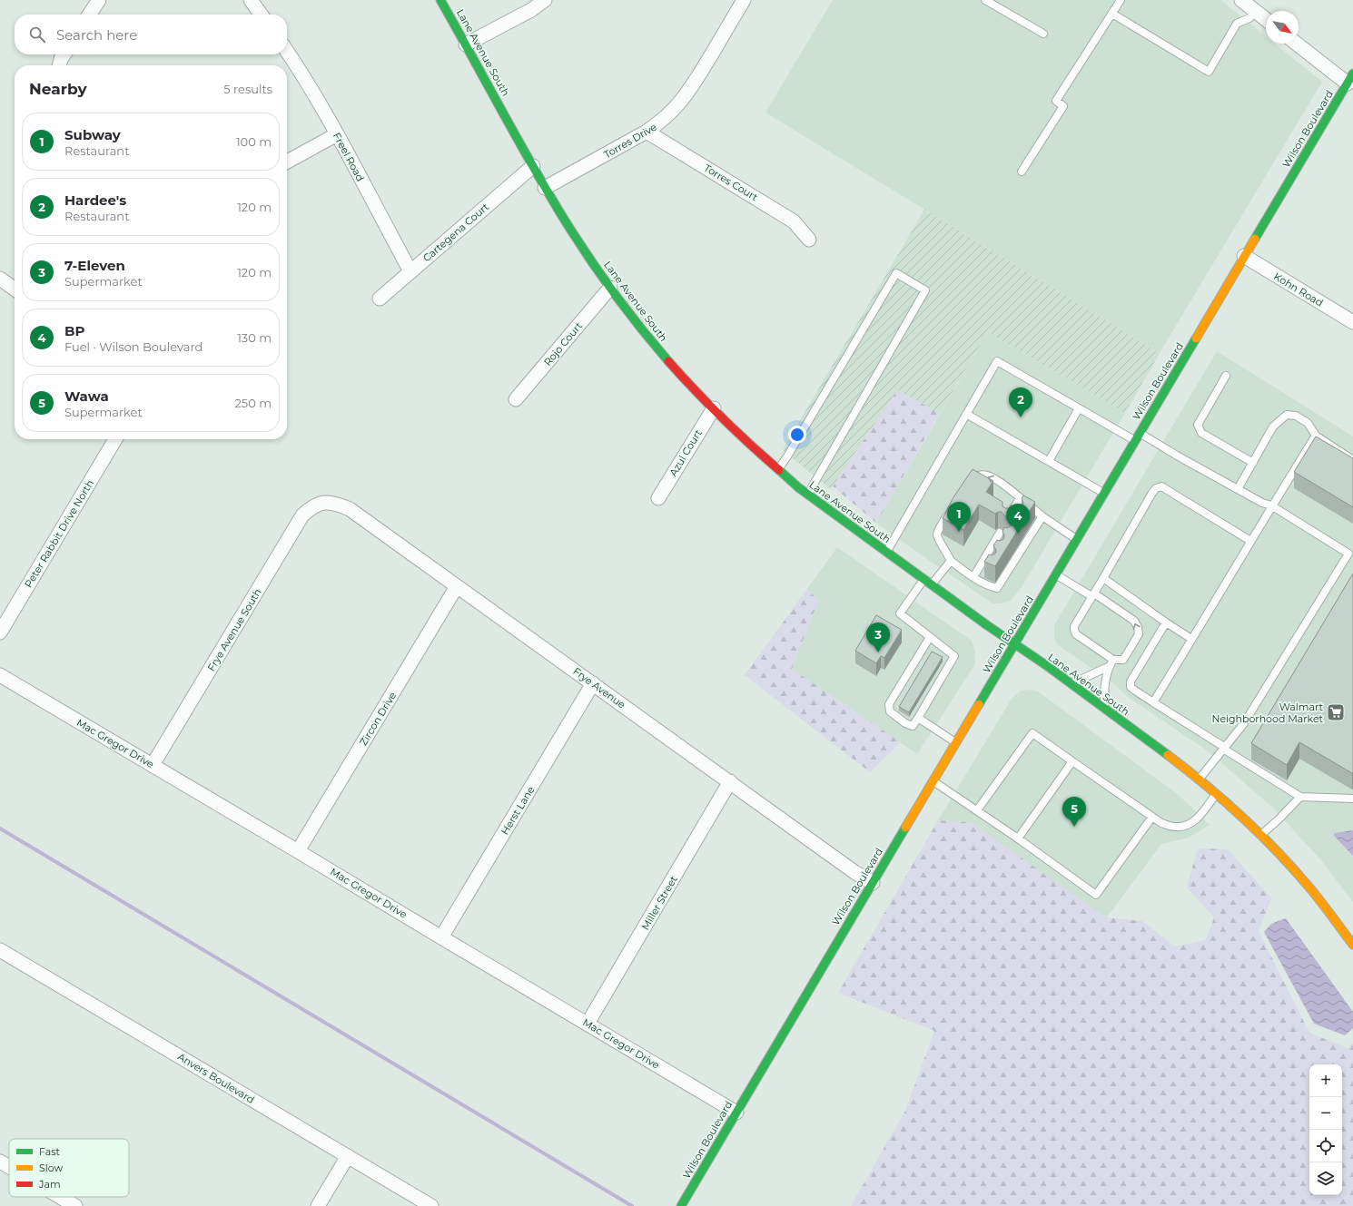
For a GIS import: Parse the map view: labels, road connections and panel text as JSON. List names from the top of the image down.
{
  "streets": {
    "main road": ["Lane Avenue South", "Wilson Boulevard"],
    "street": [
      "Torres Drive",
      "Freel Road",
      "Torres Court",
      "Cartegena Court",
      "Kohn Road",
      "Rojo Court",
      "Azul Court",
      "Peter Rabbit Drive North",
      "Frye Avenue South",
      "Frye Avenue",
      "Zircon Drive",
      "Mac Gregor Drive",
      "Herst Lane",
      "Miller Street",
      "Anvers Boulevard"
    ]
  },
  "crossings": [
    ["Lane Avenue South", "Wilson Boulevard"],
    ["Lane Avenue South", "Torres Drive"],
    ["Lane Avenue South", "Cartegena Court"],
    ["Lane Avenue South", "Rojo Court"],
    ["Lane Avenue South", "Azul Court"],
    ["Wilson Boulevard", "Kohn Road"],
    ["Wilson Boulevard", "Frye Avenue"],
    ["Wilson Boulevard", "Mac Gregor Drive"],
    ["Torres Drive", "Torres Court"],
    ["Freel Road", "Cartegena Court"],
    ["Frye Avenue South", "Frye Avenue"],
    ["Frye Avenue South", "Mac Gregor Drive"],
    ["Frye Avenue", "Zircon Drive"],
    ["Frye Avenue", "Herst Lane"],
    ["Frye Avenue", "Miller Street"],
    ["Zircon Drive", "Mac Gregor Drive"],
    ["Mac Gregor Drive", "Herst Lane"],
    ["Mac Gregor Drive", "Miller Street"]
  ],
  "places": {
    "supermarket": ["Walmart Neighborhood Market"]
  },
  "legend": ["Fast", "Slow", "Jam"],
  "north": "bottom right",
  "page": {
    "search": "Search here",
    "heading": ["Nearby", "5 results"],
    "list": [
      {
        "mark": "1",
        "name": "Subway",
        "note": "Restaurant",
        "value": "100 m"
      },
      {
        "mark": "2",
        "name": "Hardee's",
        "note": "Restaurant",
        "value": "120 m"
      },
      {
        "mark": "3",
        "name": "7-Eleven",
        "note": "Supermarket",
        "value": "120 m"
      },
      {
        "mark": "4",
        "name": "BP",
        "note": "Fuel · Wilson Boulevard",
        "value": "130 m"
      },
      {
        "mark": "5",
        "name": "Wawa",
        "note": "Supermarket",
        "value": "250 m"
      }
    ],
    "pins": [
      "2",
      "1",
      "4",
      "3",
      "5"
    ],
    "map_buttons": ["+", "−"]
  }
}
